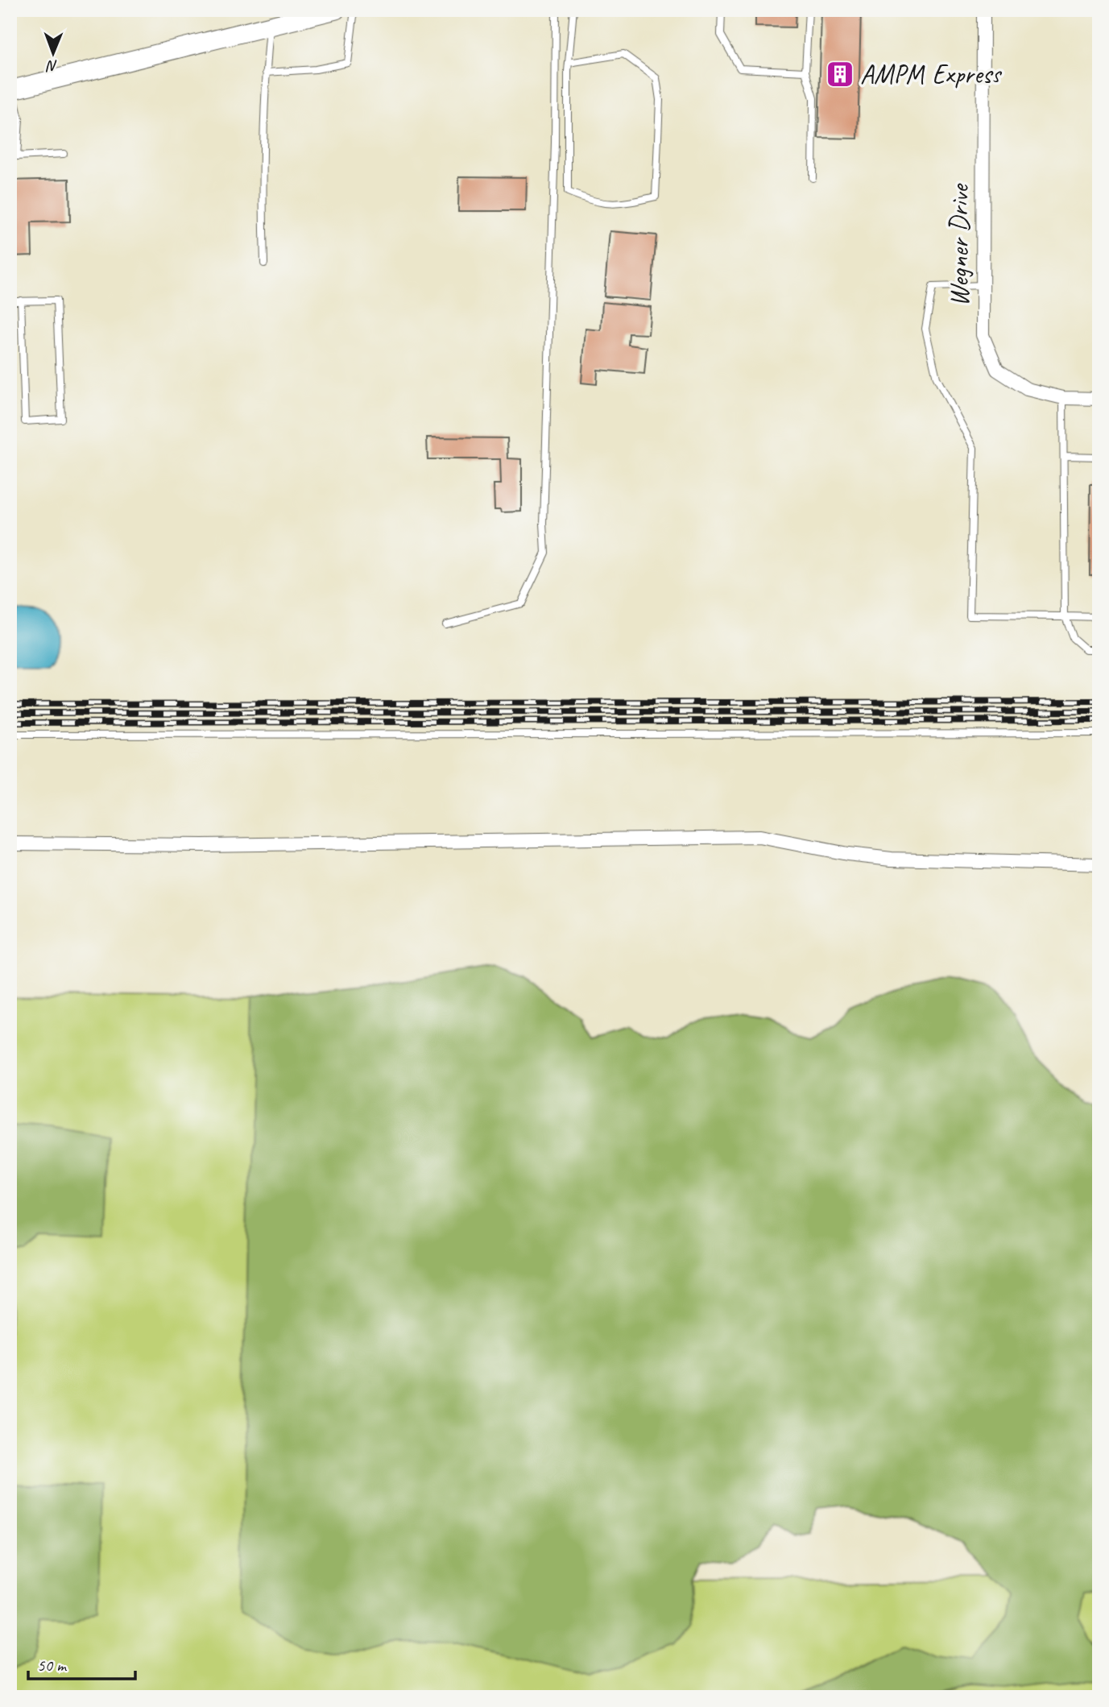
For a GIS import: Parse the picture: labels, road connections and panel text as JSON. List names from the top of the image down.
{
  "streets": {
    "street": ["Wegner Drive"]
  },
  "places": {
    "building": ["AMPM Express"]
  },
  "scale_bar": "50 m",
  "north": "bottom"
}
